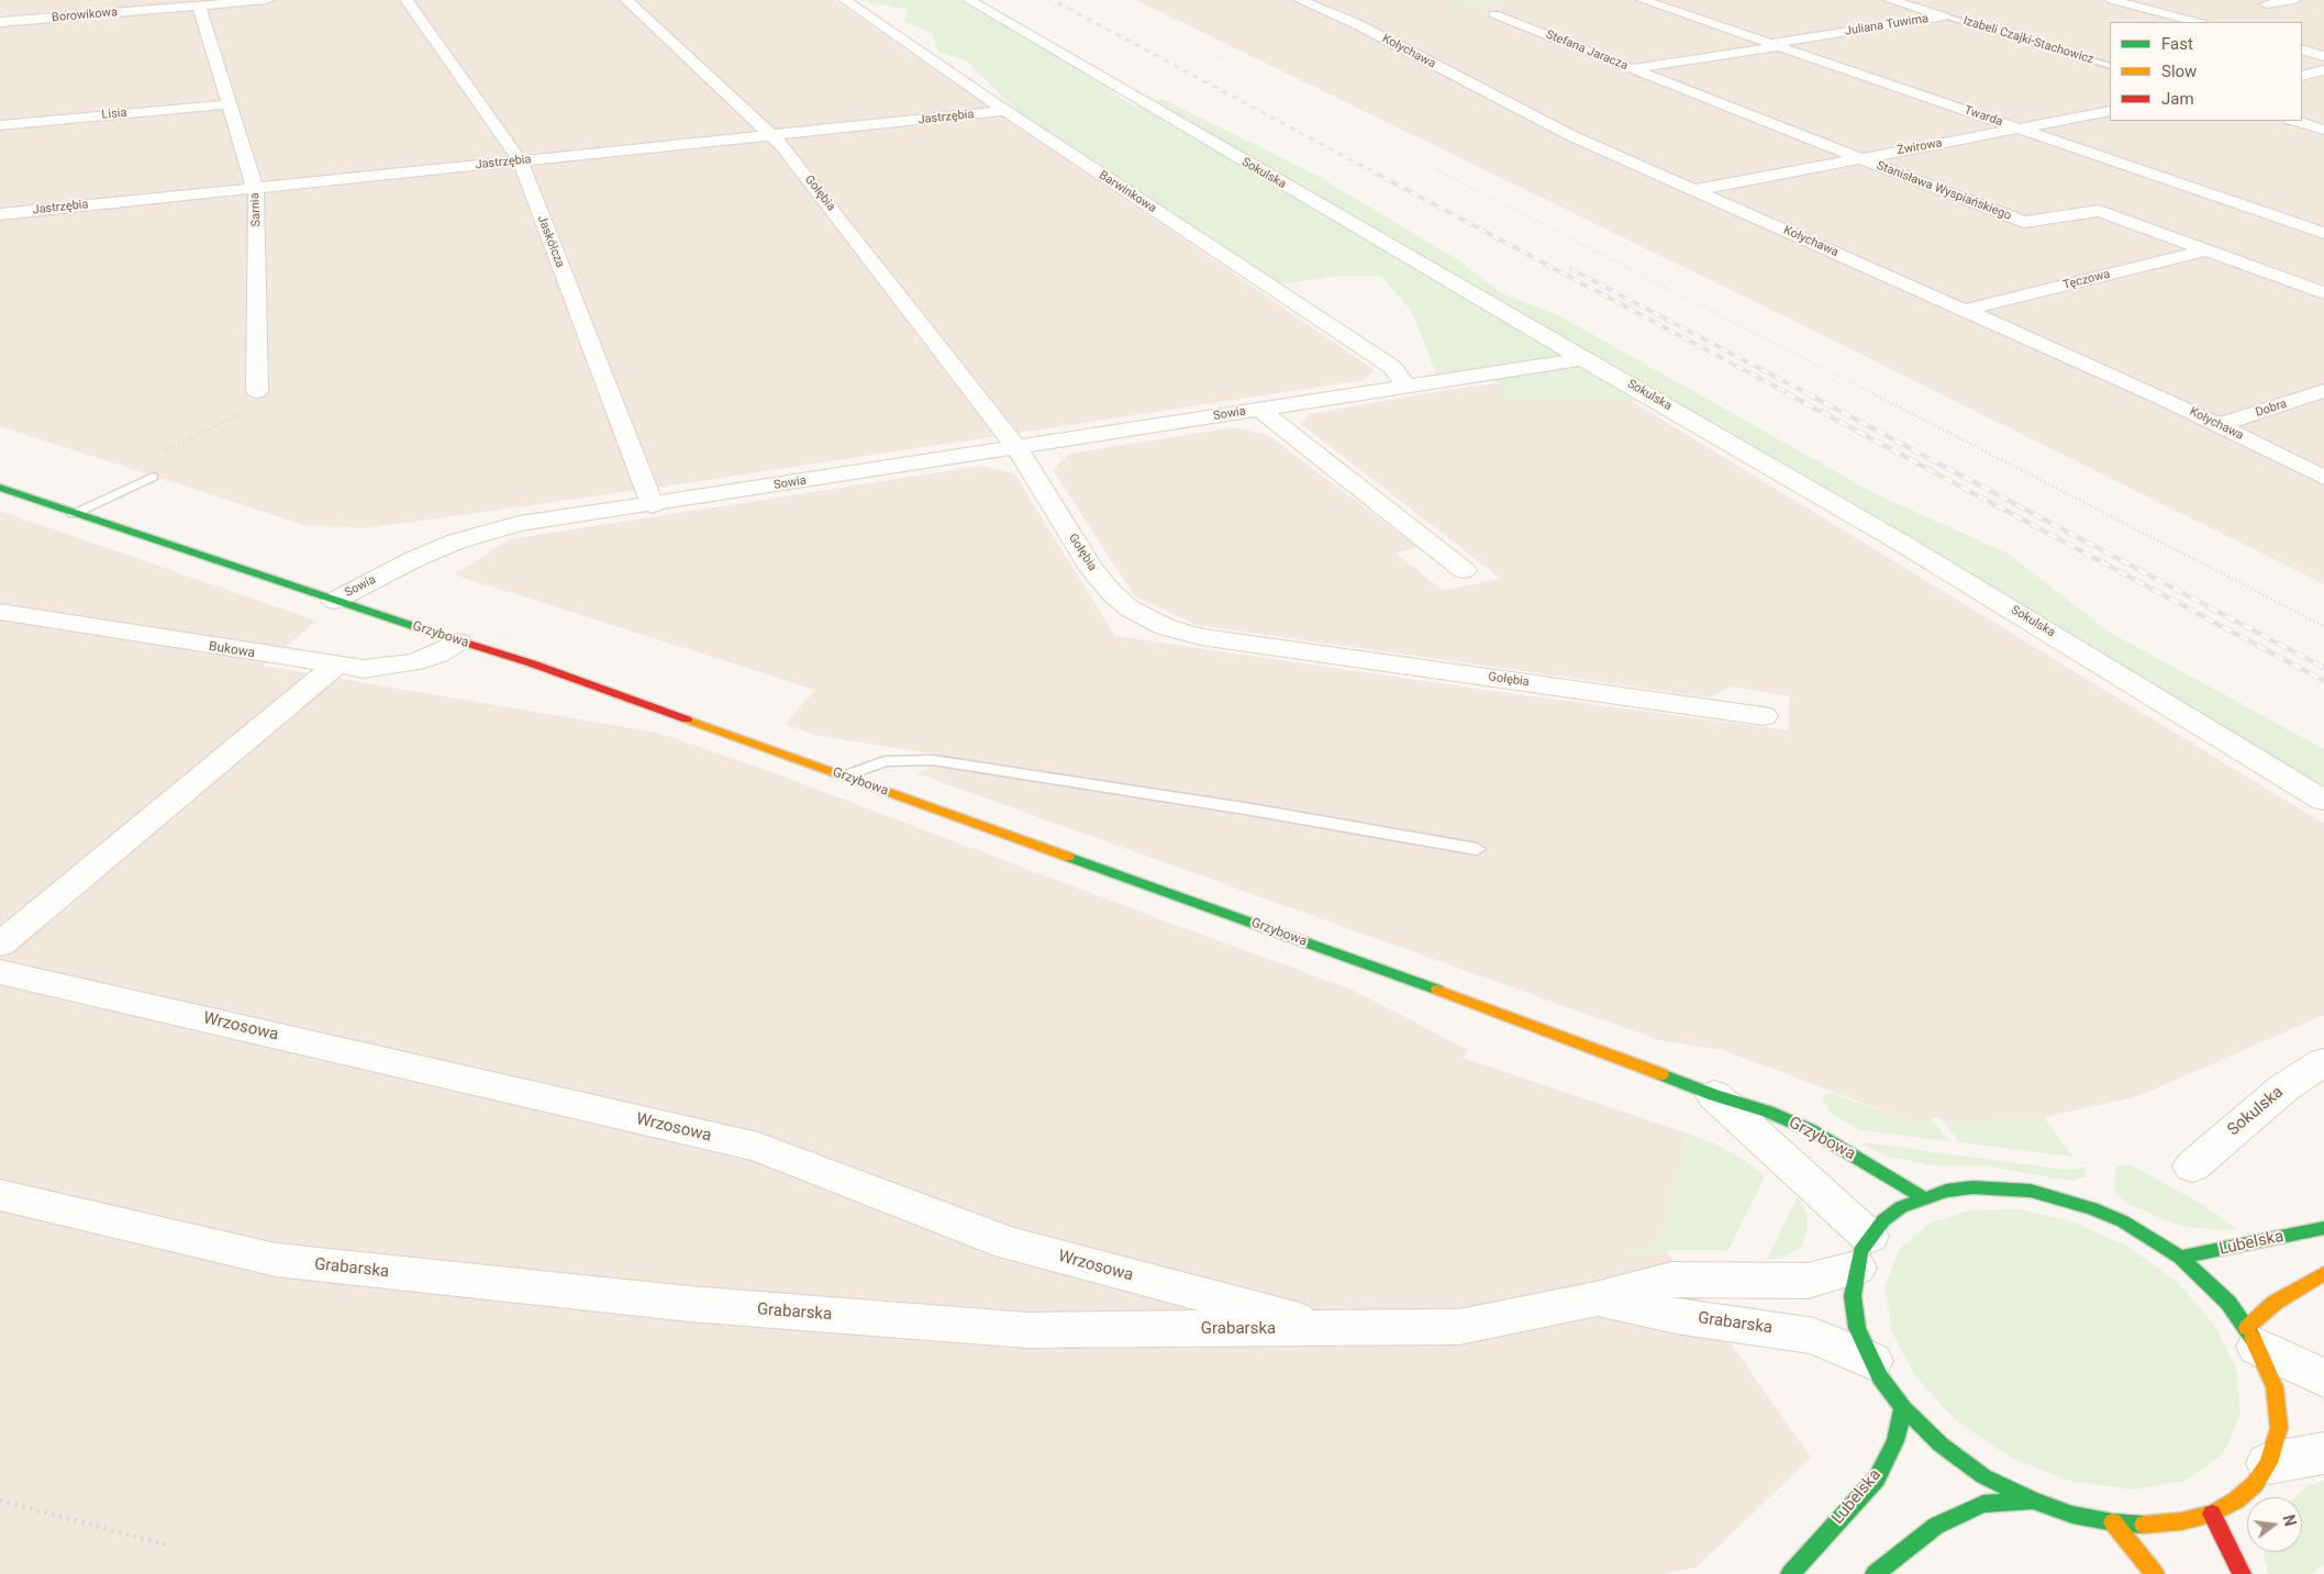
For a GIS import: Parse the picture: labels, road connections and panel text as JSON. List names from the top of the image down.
{
  "streets": {
    "street": [
      "Borowikowa",
      "Juliana Tuwima",
      "Stefana Jaracza",
      "Kołychawa",
      "Lisia",
      "Twarda",
      "Jastrzębia",
      "Żwirowa",
      "Sokulska",
      "Stanisława Wyspiańskiego",
      "Barwinkowa",
      "Gołębia",
      "Sarnia",
      "Jaskółcza",
      "Tęczowa",
      "Dobra",
      "Sowia",
      "Grzybowa",
      "Bukowa",
      "Wrzosowa",
      "Lubelska",
      "Grabarska"
    ],
    "lane": ["Izabeli Czajki-Stachowicz"]
  },
  "crossings": [
    ["Borowikowa", "Sarnia"],
    ["Juliana Tuwima", "Izabeli Czajki-Stachowicz"],
    ["Juliana Tuwima", "Stefana Jaracza"],
    ["Juliana Tuwima", "Twarda"],
    ["Stefana Jaracza", "Twarda"],
    ["Stefana Jaracza", "Stanisława Wyspiańskiego"],
    ["Kołychawa", "Żwirowa"],
    ["Kołychawa", "Tęczowa"],
    ["Kołychawa", "Dobra"],
    ["Lisia", "Sarnia"],
    ["Twarda", "Żwirowa"],
    ["Jastrzębia", "Barwinkowa"],
    ["Jastrzębia", "Gołębia"],
    ["Jastrzębia", "Sarnia"],
    ["Jastrzębia", "Jaskółcza"],
    ["Żwirowa", "Stanisława Wyspiańskiego"],
    ["Sokulska", "Sowia"],
    ["Stanisława Wyspiańskiego", "Tęczowa"],
    ["Barwinkowa", "Sowia"],
    ["Gołębia", "Sowia"],
    ["Jaskółcza", "Sowia"],
    ["Sowia", "Grzybowa"],
    ["Grzybowa", "Bukowa"],
    ["Grzybowa", "Grabarska"],
    ["Wrzosowa", "Grabarska"]
  ],
  "legend": ["Fast", "Slow", "Jam"],
  "north": "right"
}
